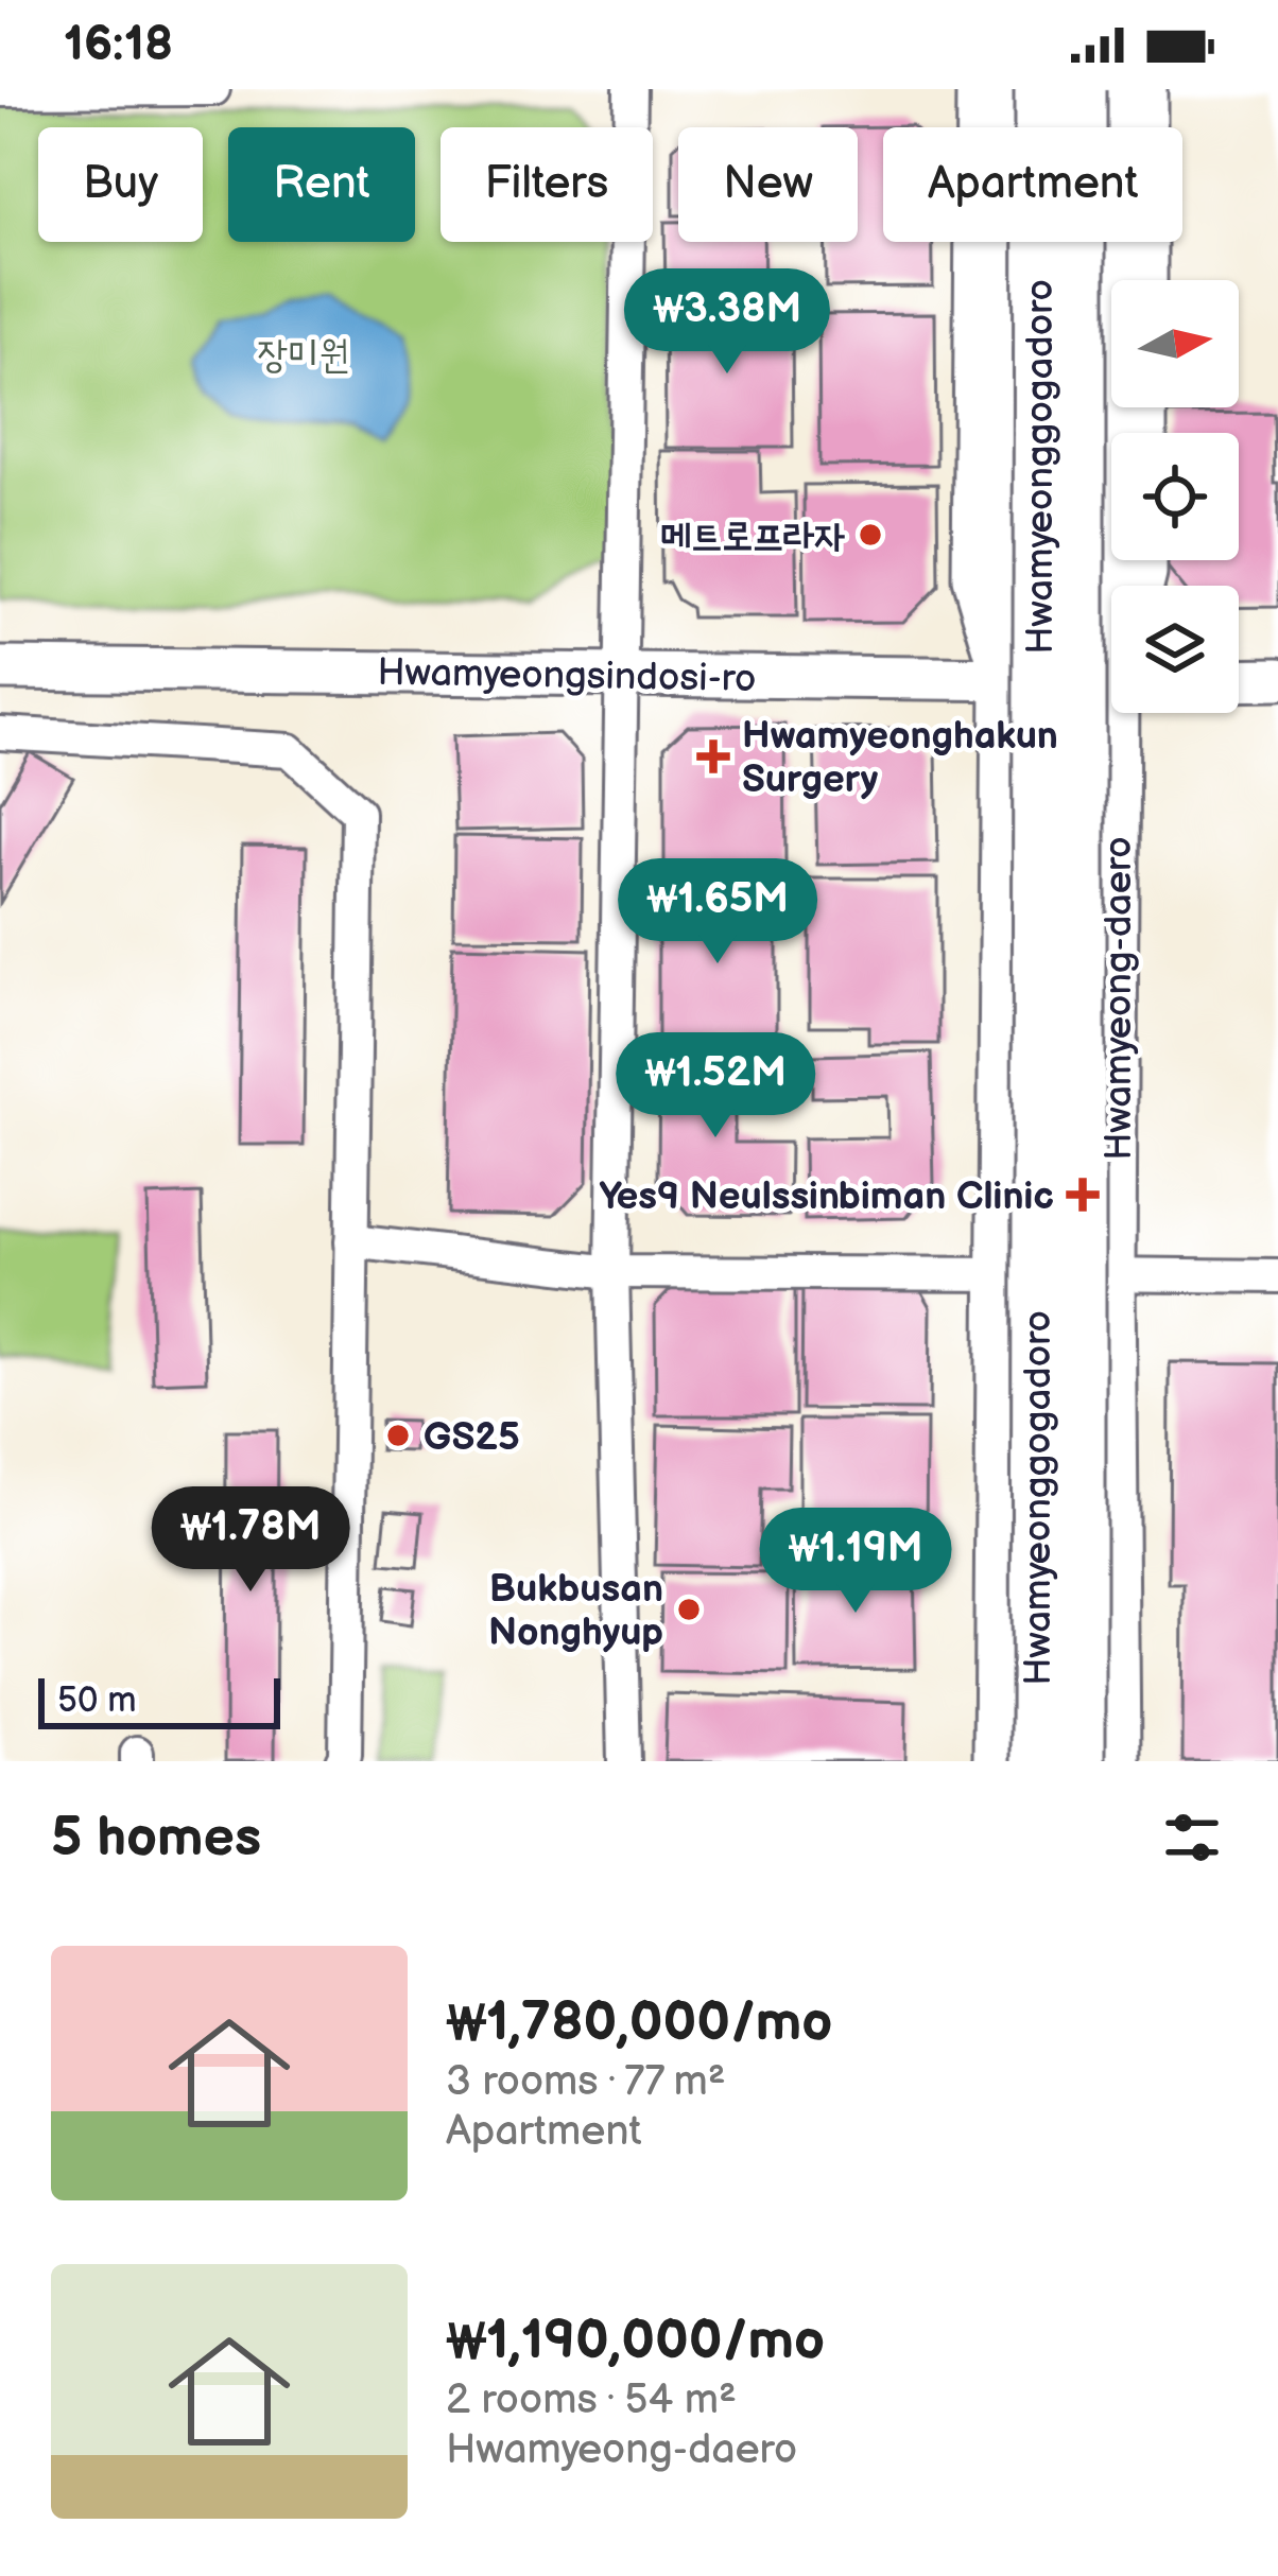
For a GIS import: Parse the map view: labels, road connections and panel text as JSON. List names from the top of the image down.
{
  "streets": {
    "highway": ["Hwamyeonggogadoro"],
    "main road": ["Hwamyeongsindosi-ro", "Hwamyeong-daero"]
  },
  "parks": ["장미원"],
  "places": {
    "other": ["메트로프라자", "GS25", "Bukbusan Nonghyup"],
    "health": ["Hwamyeonghakun Surgery", "Yes9 Neulssinbiman Clinic"]
  },
  "scale_bar": "50 m",
  "north": "right",
  "page": {
    "status": "16:18",
    "chip": [
      "Buy",
      "Rent",
      "Filters",
      "New",
      "Apartment"
    ],
    "price": [
      "₩3.38M",
      "₩1.65M",
      "₩1.52M",
      "₩1.78M",
      "₩1.19M"
    ],
    "scale": "50 m",
    "heading": "5 homes",
    "list": [
      {
        "name": "₩1,780,000/mo",
        "note": "3 rooms · 77 m² · Apartment"
      },
      {
        "name": "₩1,190,000/mo",
        "note": "2 rooms · 54 m² · Hwamyeong-daero"
      }
    ]
  }
}
